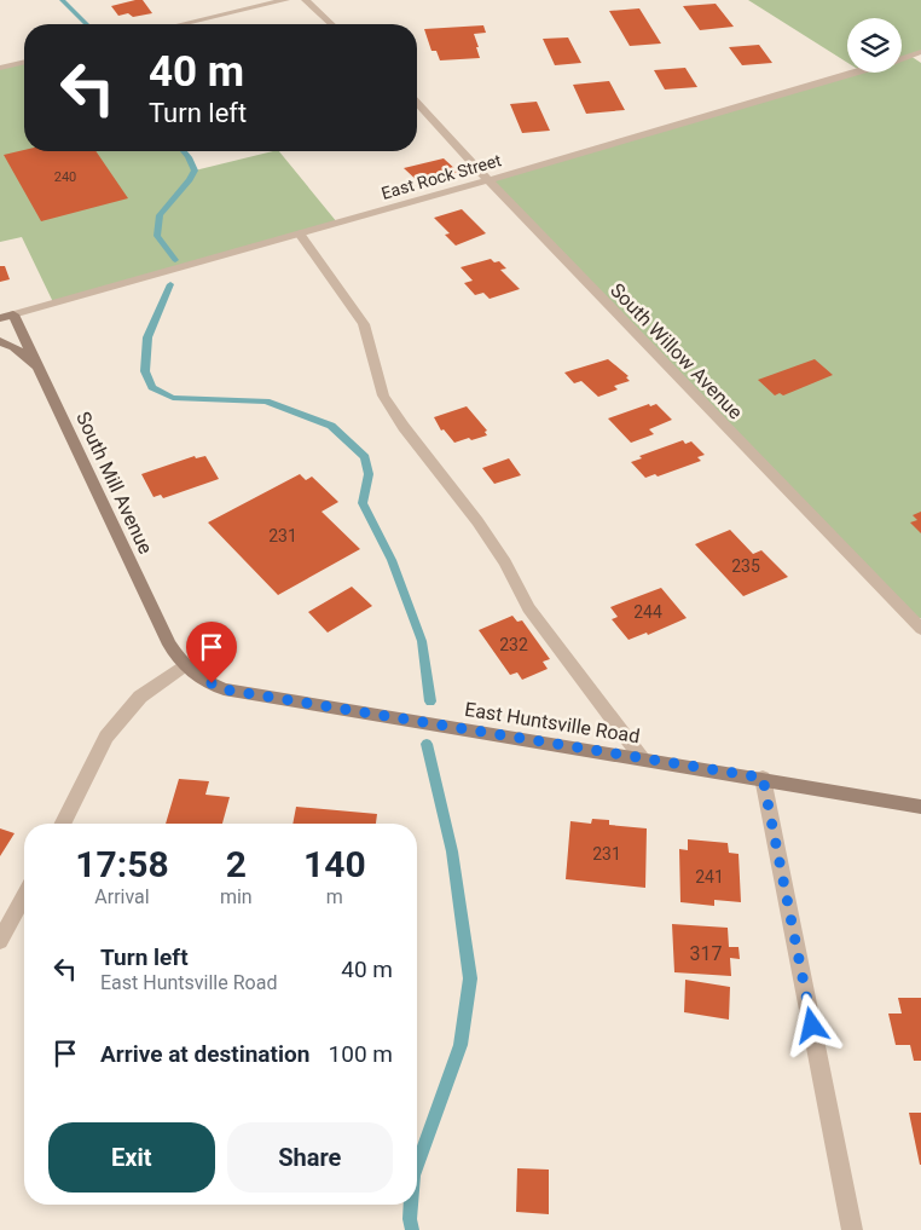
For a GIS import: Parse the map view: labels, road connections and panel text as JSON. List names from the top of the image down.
{
  "streets": {
    "street": [
      "East Rock Street",
      "South Willow Avenue",
      "South Mill Avenue",
      "East Huntsville Road"
    ]
  },
  "crossings": [
    ["East Rock Street", "South Willow Avenue"],
    ["East Rock Street", "South Mill Avenue"],
    ["South Mill Avenue", "East Huntsville Road"]
  ],
  "house_numbers": [
    "240",
    "231",
    "235",
    "244",
    "232",
    "231",
    "241",
    "317"
  ],
  "page": {
    "turn": ["40 m", "Turn left"],
    "eta": [
      "17:58",
      "Arrival",
      "2",
      "min",
      "140",
      "m"
    ],
    "list": [
      {
        "name": "Turn left",
        "note": "East Huntsville Road",
        "value": "40 m"
      },
      {
        "name": "Arrive at destination",
        "value": "100 m"
      }
    ],
    "buttons": ["Exit", "Share"]
  }
}
